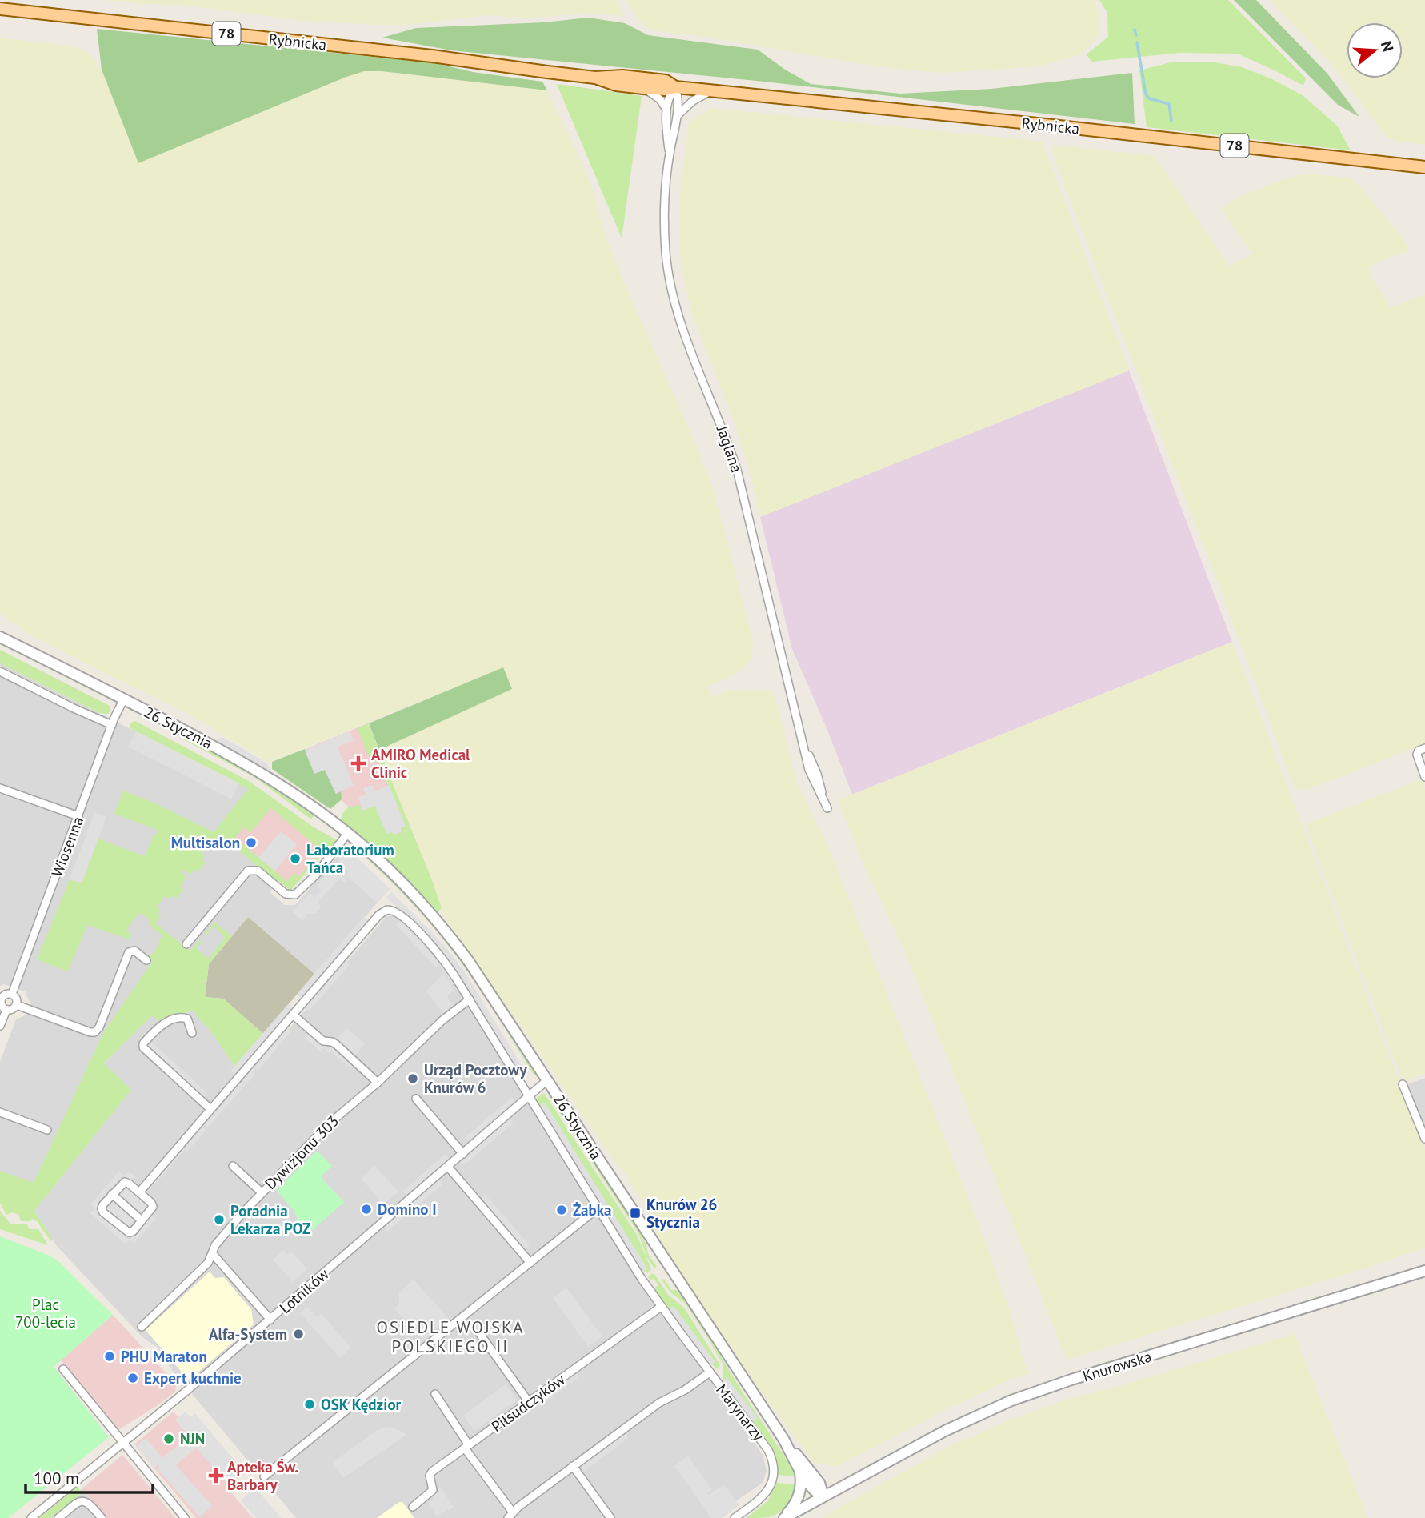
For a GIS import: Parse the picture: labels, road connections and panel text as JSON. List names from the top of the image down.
{
  "streets": {
    "main road": ["78", "Rybnicka"],
    "street": [
      "Jaglana",
      "26 Stycznia",
      "Wiosenna",
      "Dywizjonu 303",
      "Lotników",
      "Knurowska",
      "Piłsudczyków",
      "Marynarzy"
    ]
  },
  "crossings": [
    ["Rybnicka", "Jaglana"],
    ["26 Stycznia", "Wiosenna"],
    ["26 Stycznia", "Lotników"],
    ["26 Stycznia", "Knurowska"],
    ["Dywizjonu 303", "Marynarzy"],
    ["Lotników", "Marynarzy"],
    ["Piłsudczyków", "Marynarzy"]
  ],
  "districts": ["OSIEDLE WOJSKA POLSKIEGO II"],
  "parks": ["Plac 700-lecia"],
  "places": {
    "health": ["AMIRO Medical Clinic", "Apteka Św. Barbary"],
    "other": [
      "Multisalon",
      "Laboratorium Tańca",
      "Urząd Pocztowy Knurów 6",
      "Domino I",
      "Żabka",
      "Poradnia Lekarza POZ",
      "Alfa-System",
      "PHU Maraton",
      "Expert kuchnie",
      "OSK Kędzior",
      "NJN"
    ],
    "transit": ["Knurów 26 Stycznia"]
  },
  "scale_bar": "100 m",
  "north": "right"
}
